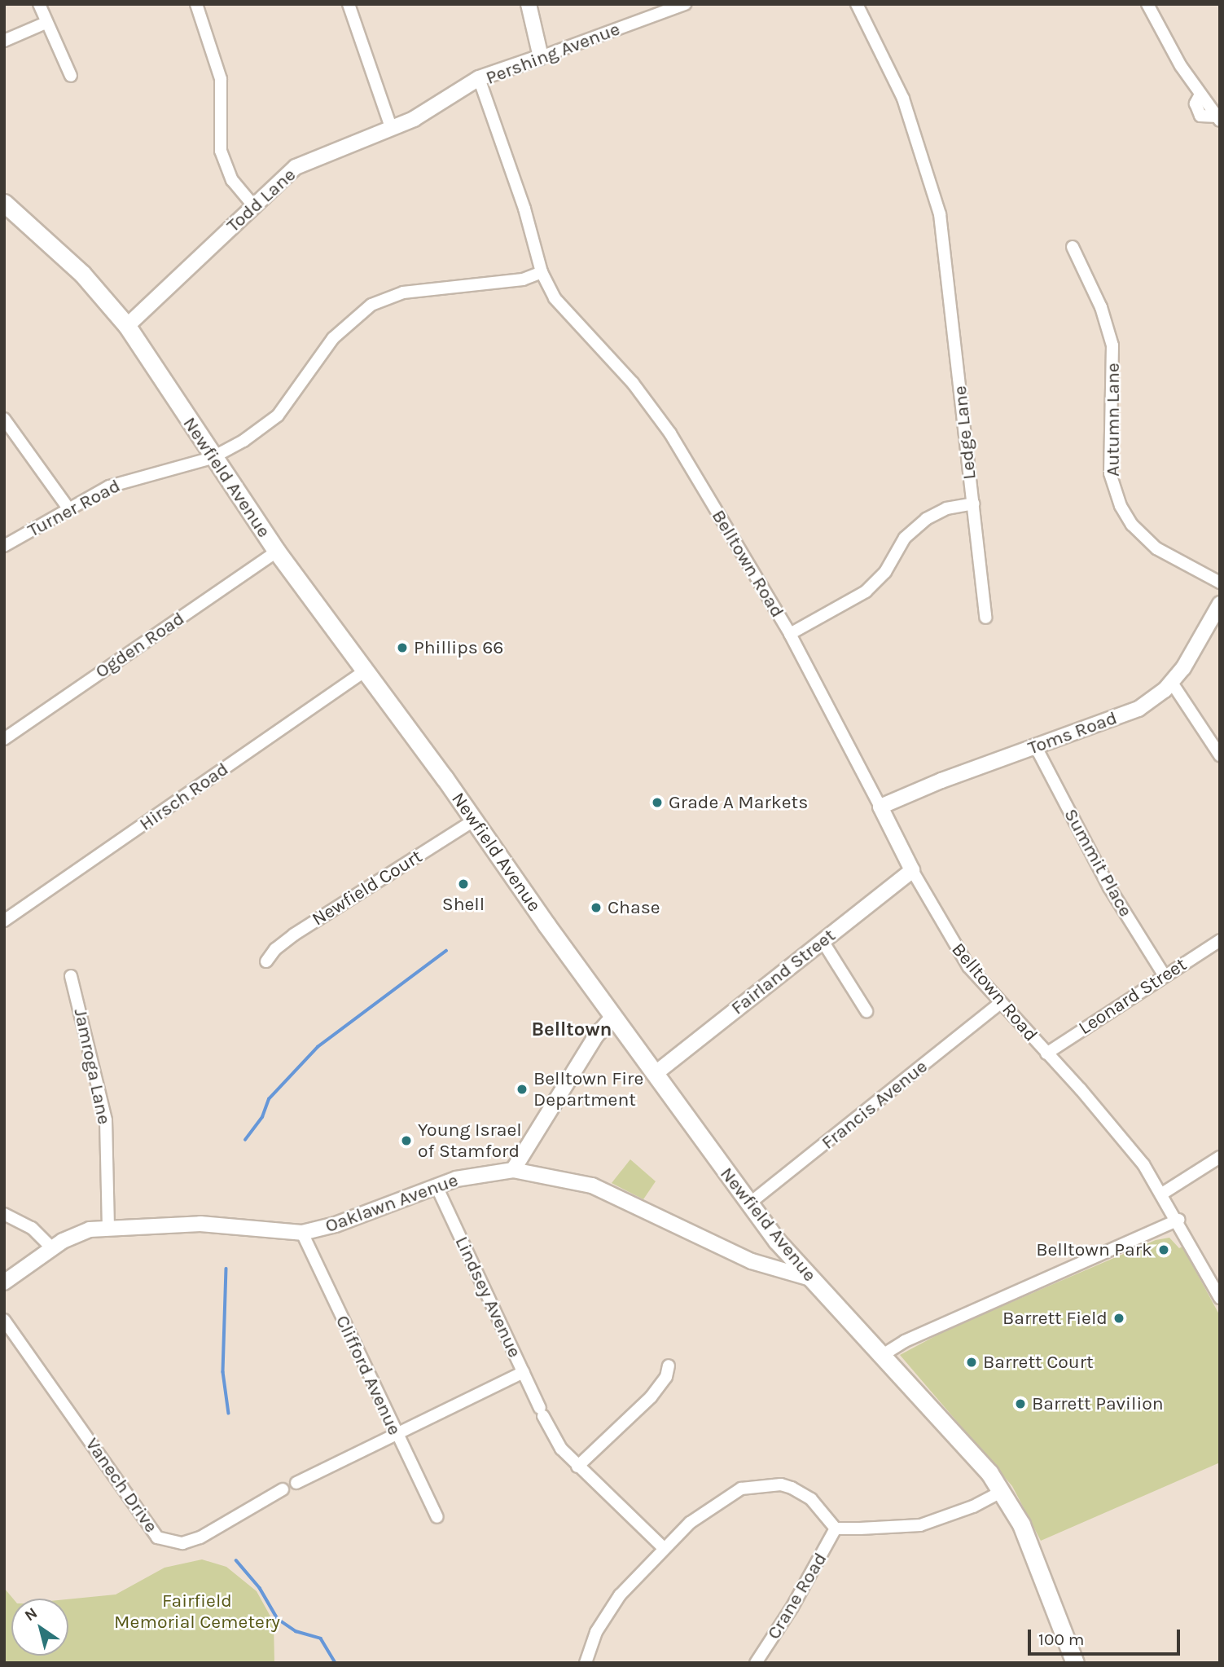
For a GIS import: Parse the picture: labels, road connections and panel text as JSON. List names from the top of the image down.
{
  "streets": {
    "main road": ["Newfield Avenue"],
    "street": [
      "Pershing Avenue",
      "Todd Lane",
      "Autumn Lane",
      "Ledge Lane",
      "Turner Road",
      "Belltown Road",
      "Ogden Road",
      "Toms Road",
      "Hirsch Road",
      "Summit Place",
      "Newfield Court",
      "Fairland Street",
      "Leonard Street",
      "Jamroga Lane",
      "Francis Avenue",
      "Oaklawn Avenue",
      "Lindsey Avenue",
      "Clifford Avenue",
      "Vanech Drive",
      "Crane Road"
    ]
  },
  "crossings": [
    ["Pershing Avenue", "Todd Lane"],
    ["Pershing Avenue", "Belltown Road"],
    ["Todd Lane", "Newfield Avenue"],
    ["Ledge Lane", "Belltown Road"],
    ["Newfield Avenue", "Turner Road"],
    ["Newfield Avenue", "Ogden Road"],
    ["Newfield Avenue", "Hirsch Road"],
    ["Newfield Avenue", "Newfield Court"],
    ["Newfield Avenue", "Fairland Street"],
    ["Newfield Avenue", "Francis Avenue"],
    ["Newfield Avenue", "Oaklawn Avenue"],
    ["Belltown Road", "Toms Road"],
    ["Belltown Road", "Fairland Street"],
    ["Belltown Road", "Leonard Street"],
    ["Belltown Road", "Francis Avenue"],
    ["Toms Road", "Summit Place"],
    ["Summit Place", "Leonard Street"],
    ["Jamroga Lane", "Oaklawn Avenue"],
    ["Oaklawn Avenue", "Lindsey Avenue"],
    ["Oaklawn Avenue", "Clifford Avenue"]
  ],
  "districts": ["Belltown"],
  "parks": ["Fairfield Memorial Cemetery"],
  "places": [
    "Phillips 66",
    "Grade A Markets",
    "Shell",
    "Chase",
    "Belltown Fire Department",
    "Young Israel of Stamford",
    "Belltown Park",
    "Barrett Field",
    "Barrett Court",
    "Barrett Pavilion"
  ],
  "scale_bar": "100 m",
  "north": "top left"
}
